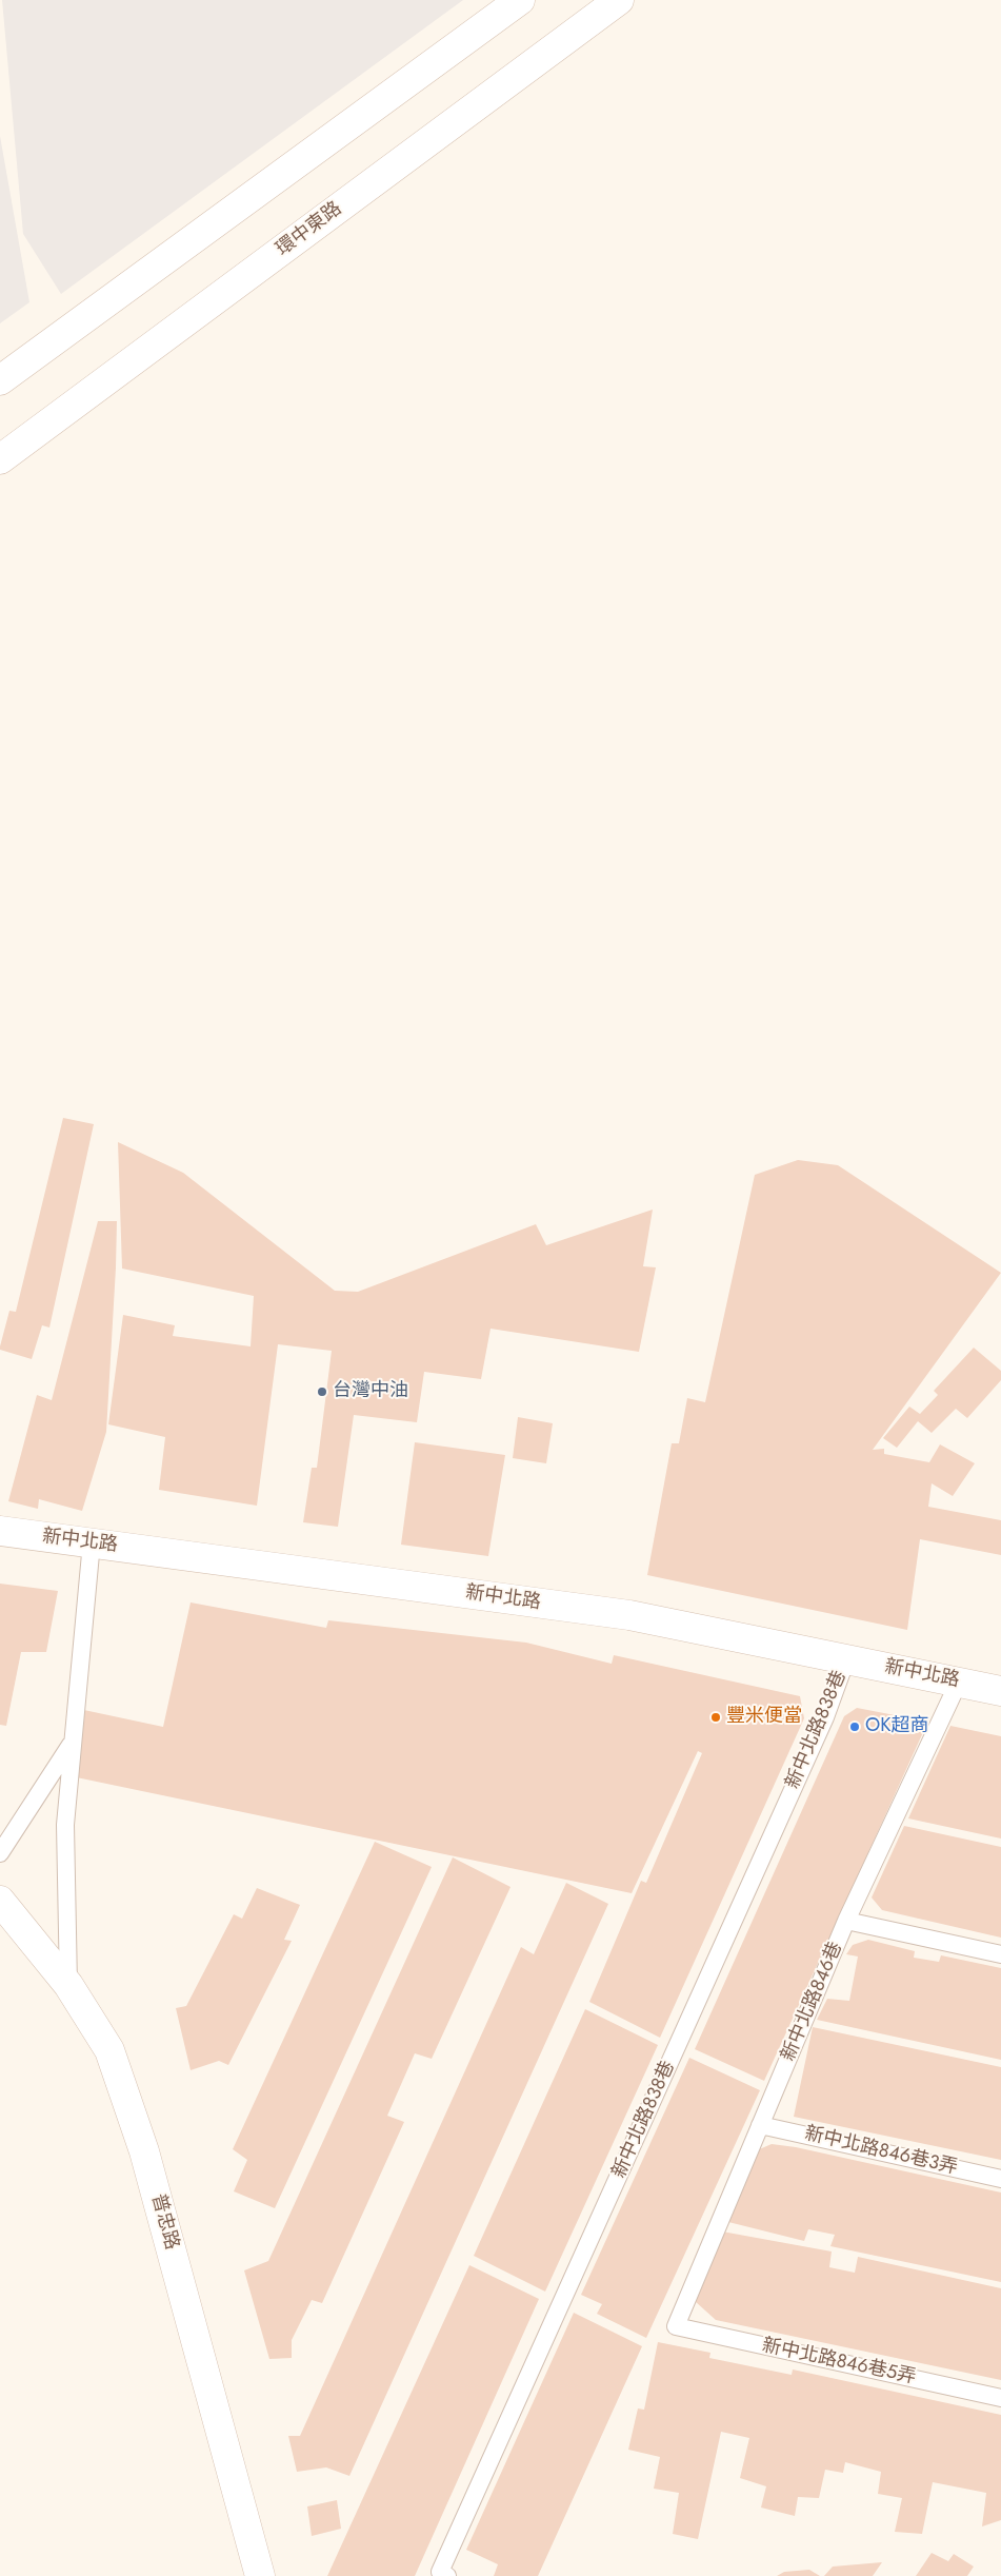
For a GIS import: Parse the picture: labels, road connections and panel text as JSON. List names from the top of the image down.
{
  "streets": {
    "street": ["環中東路", "新中北路", "普忠路"],
    "lane": [
      "新中北路838巷",
      "新中北路846巷",
      "新中北路846巷3弄",
      "新中北路846巷5弄"
    ]
  },
  "crossings": [
    ["新中北路", "新中北路838巷"],
    ["新中北路", "新中北路846巷"],
    ["新中北路846巷", "新中北路846巷3弄"],
    ["新中北路846巷", "新中北路846巷5弄"]
  ],
  "places": ["台灣中油", "豐米便當", "OK超商"]
}
